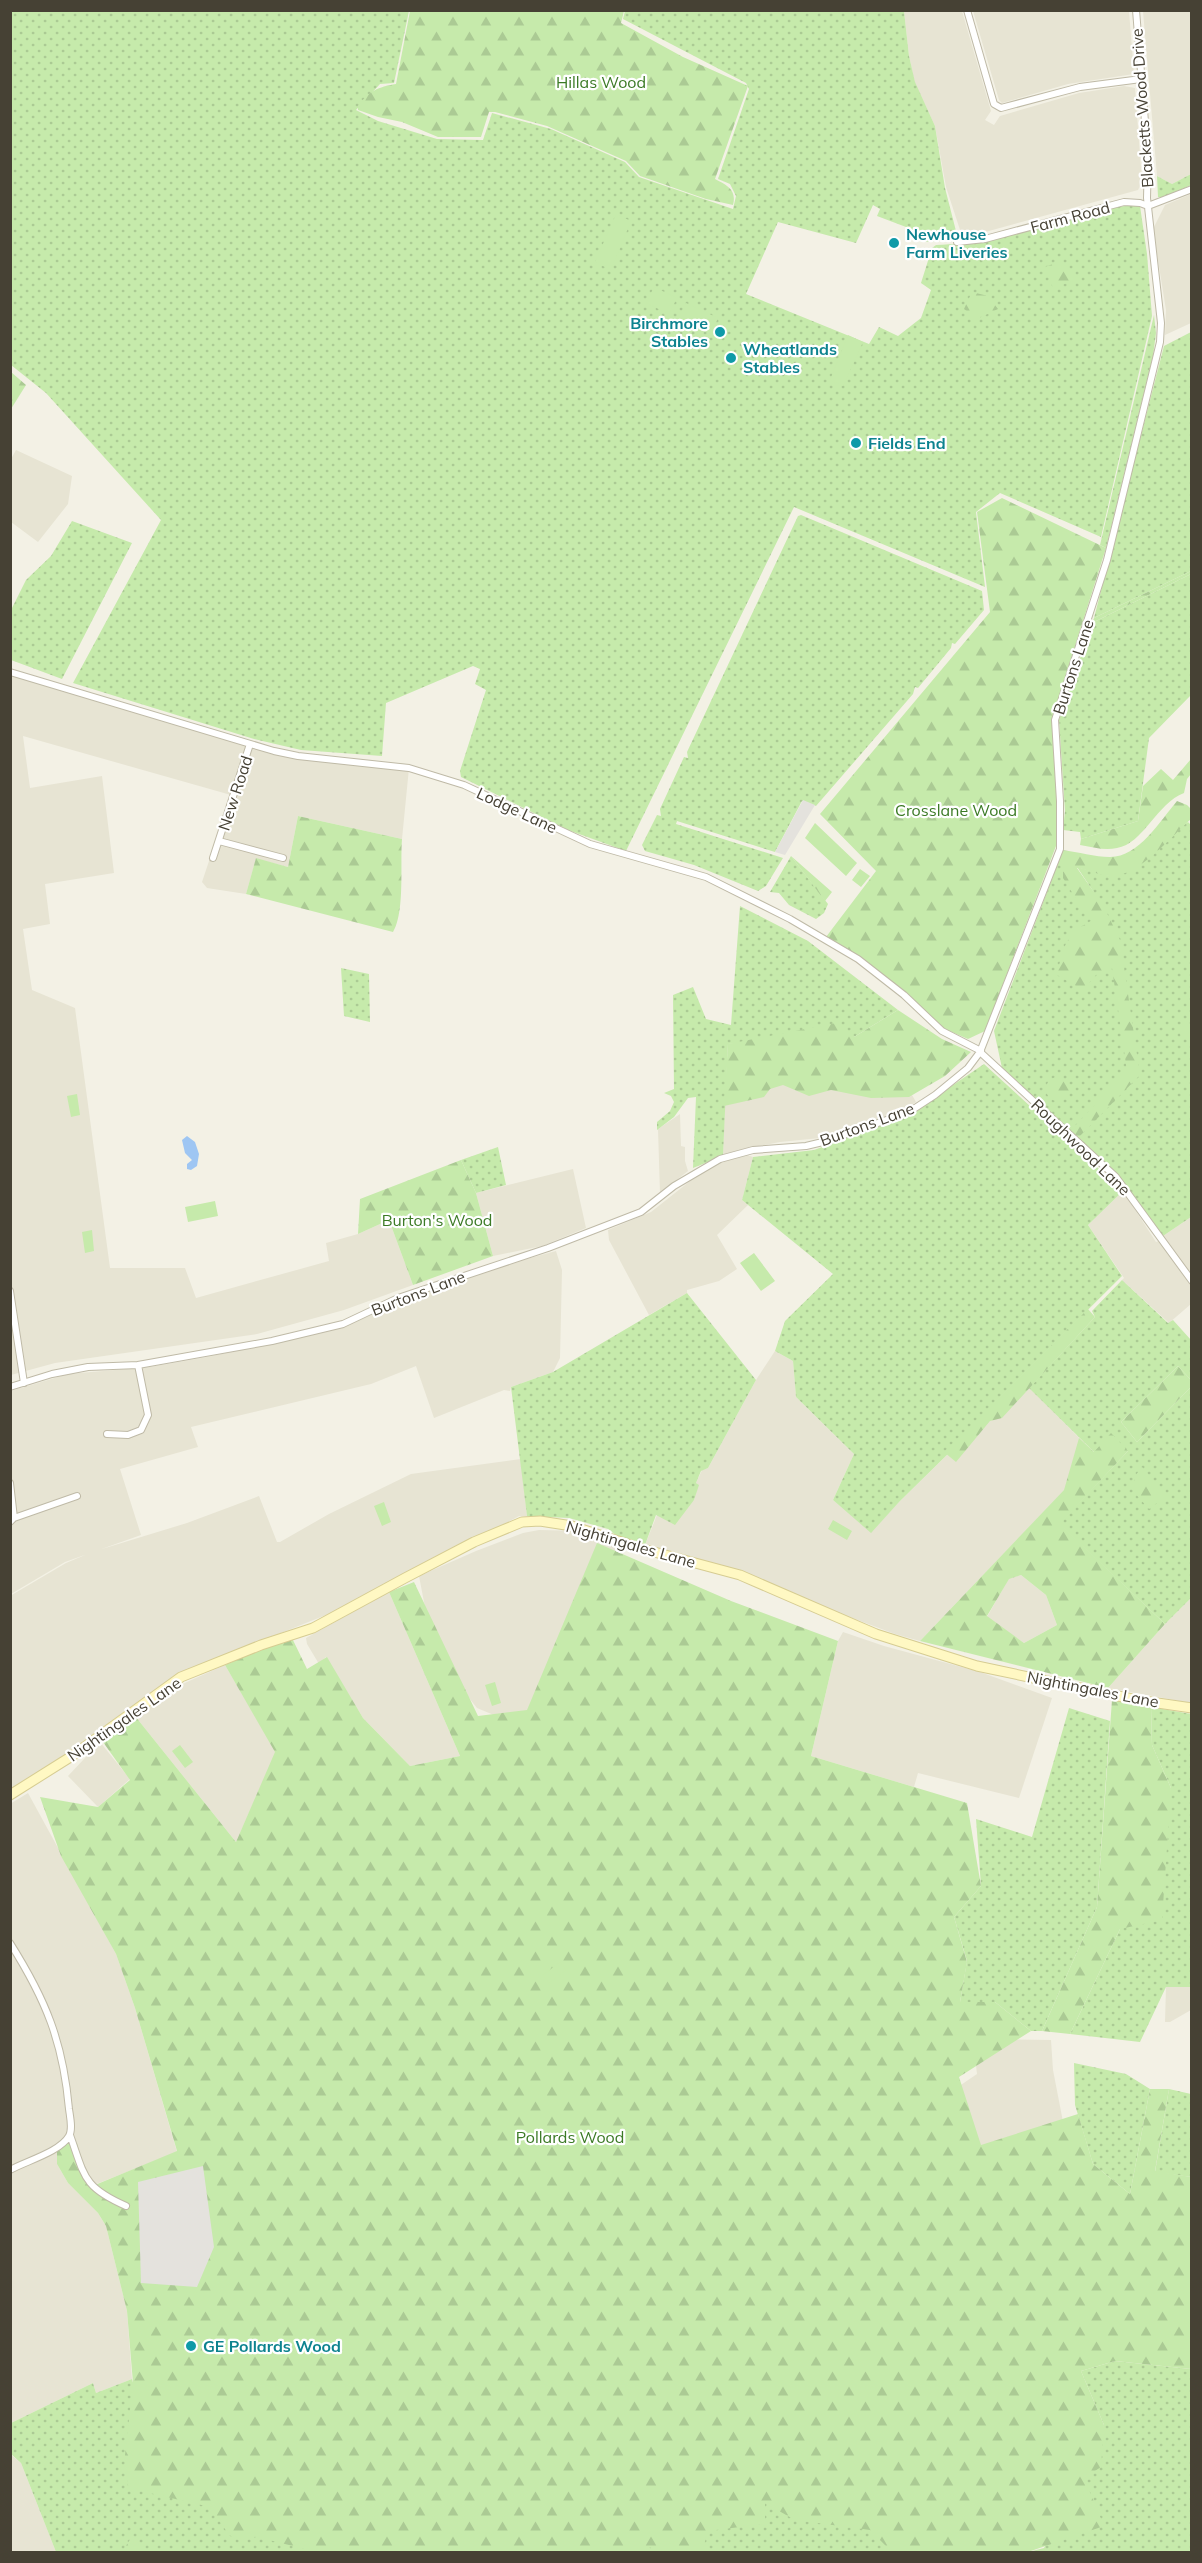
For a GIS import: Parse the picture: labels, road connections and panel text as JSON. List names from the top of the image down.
{
  "streets": {
    "main road": ["Nightingales Lane"],
    "street": [
      "Blacketts Wood Drive",
      "Farm Road",
      "Burtons Lane",
      "New Road",
      "Lodge Lane",
      "Roughwood Lane"
    ]
  },
  "crossings": [
    ["Blacketts Wood Drive", "Farm Road"],
    ["Blacketts Wood Drive", "Burtons Lane"],
    ["Farm Road", "Burtons Lane"],
    ["Burtons Lane", "Lodge Lane"],
    ["Burtons Lane", "Roughwood Lane"],
    ["New Road", "Lodge Lane"],
    ["Lodge Lane", "Roughwood Lane"]
  ],
  "parks": [
    "Hillas Wood",
    "Crosslane Wood",
    "Burton's Wood",
    "Pollards Wood"
  ],
  "places": [
    "Newhouse Farm Liveries",
    "Birchmore Stables",
    "Wheatlands Stables",
    "Fields End",
    "GE Pollards Wood"
  ]
}
